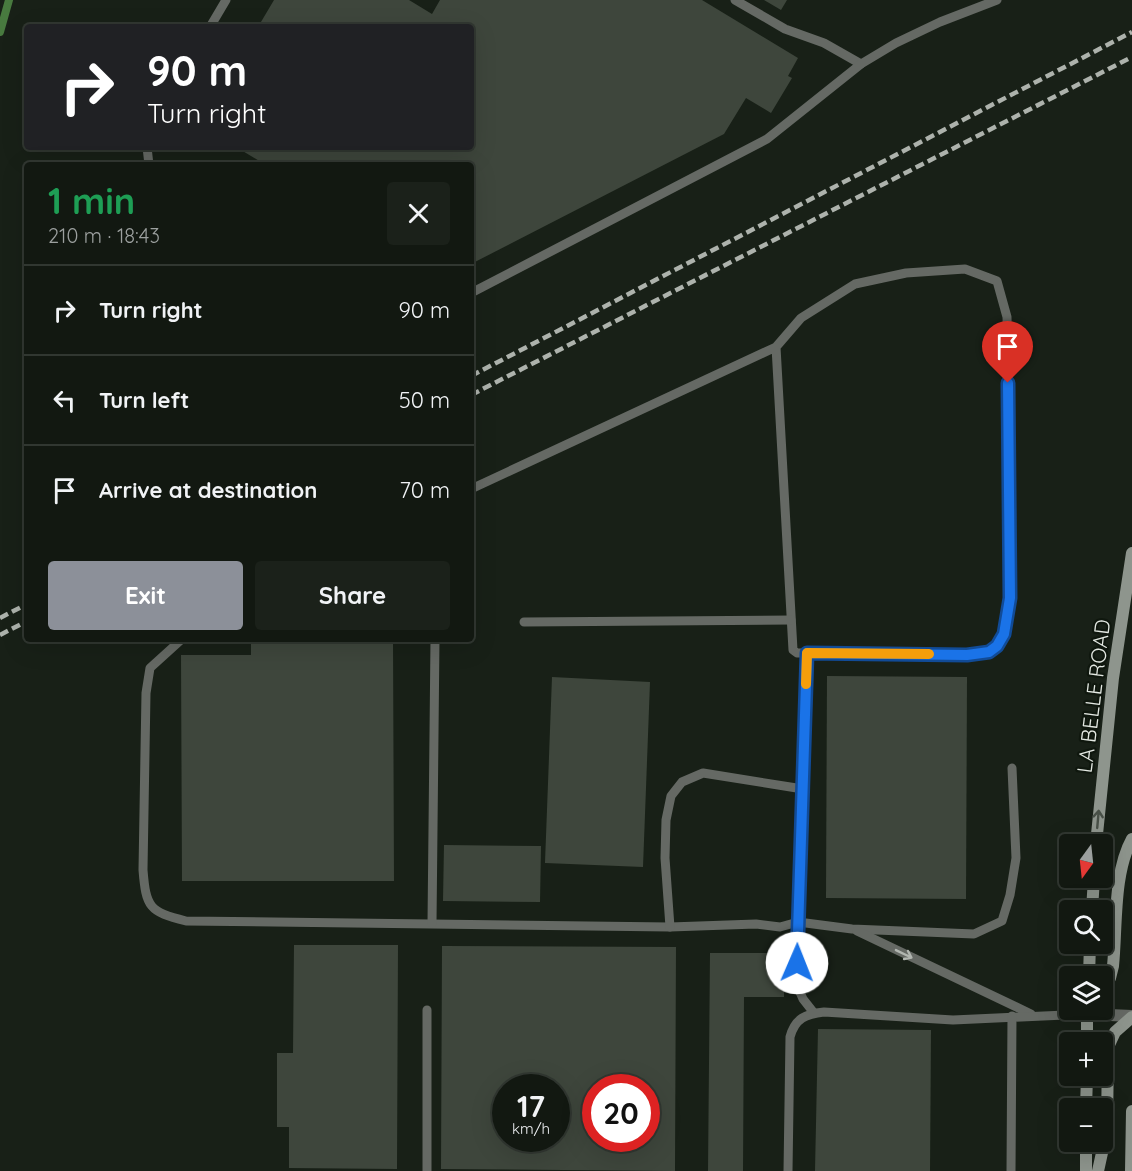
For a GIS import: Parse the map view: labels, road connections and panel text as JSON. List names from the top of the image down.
{
  "streets": {
    "main road": ["LA BELLE ROAD"]
  },
  "one_way": ["LA BELLE ROAD"],
  "north": "bottom",
  "page": {
    "turn": ["90 m", "Turn right"],
    "heading": ["1 min", "210 m · 18:43"],
    "list": [
      {
        "name": "Turn right",
        "value": "90 m"
      },
      {
        "name": "Turn left",
        "value": "50 m"
      },
      {
        "name": "Arrive at destination",
        "value": "70 m"
      }
    ],
    "buttons": ["Exit", "Share"],
    "map_buttons": ["+", "−"],
    "speed": "17 km/h",
    "limit": "20"
  }
}
